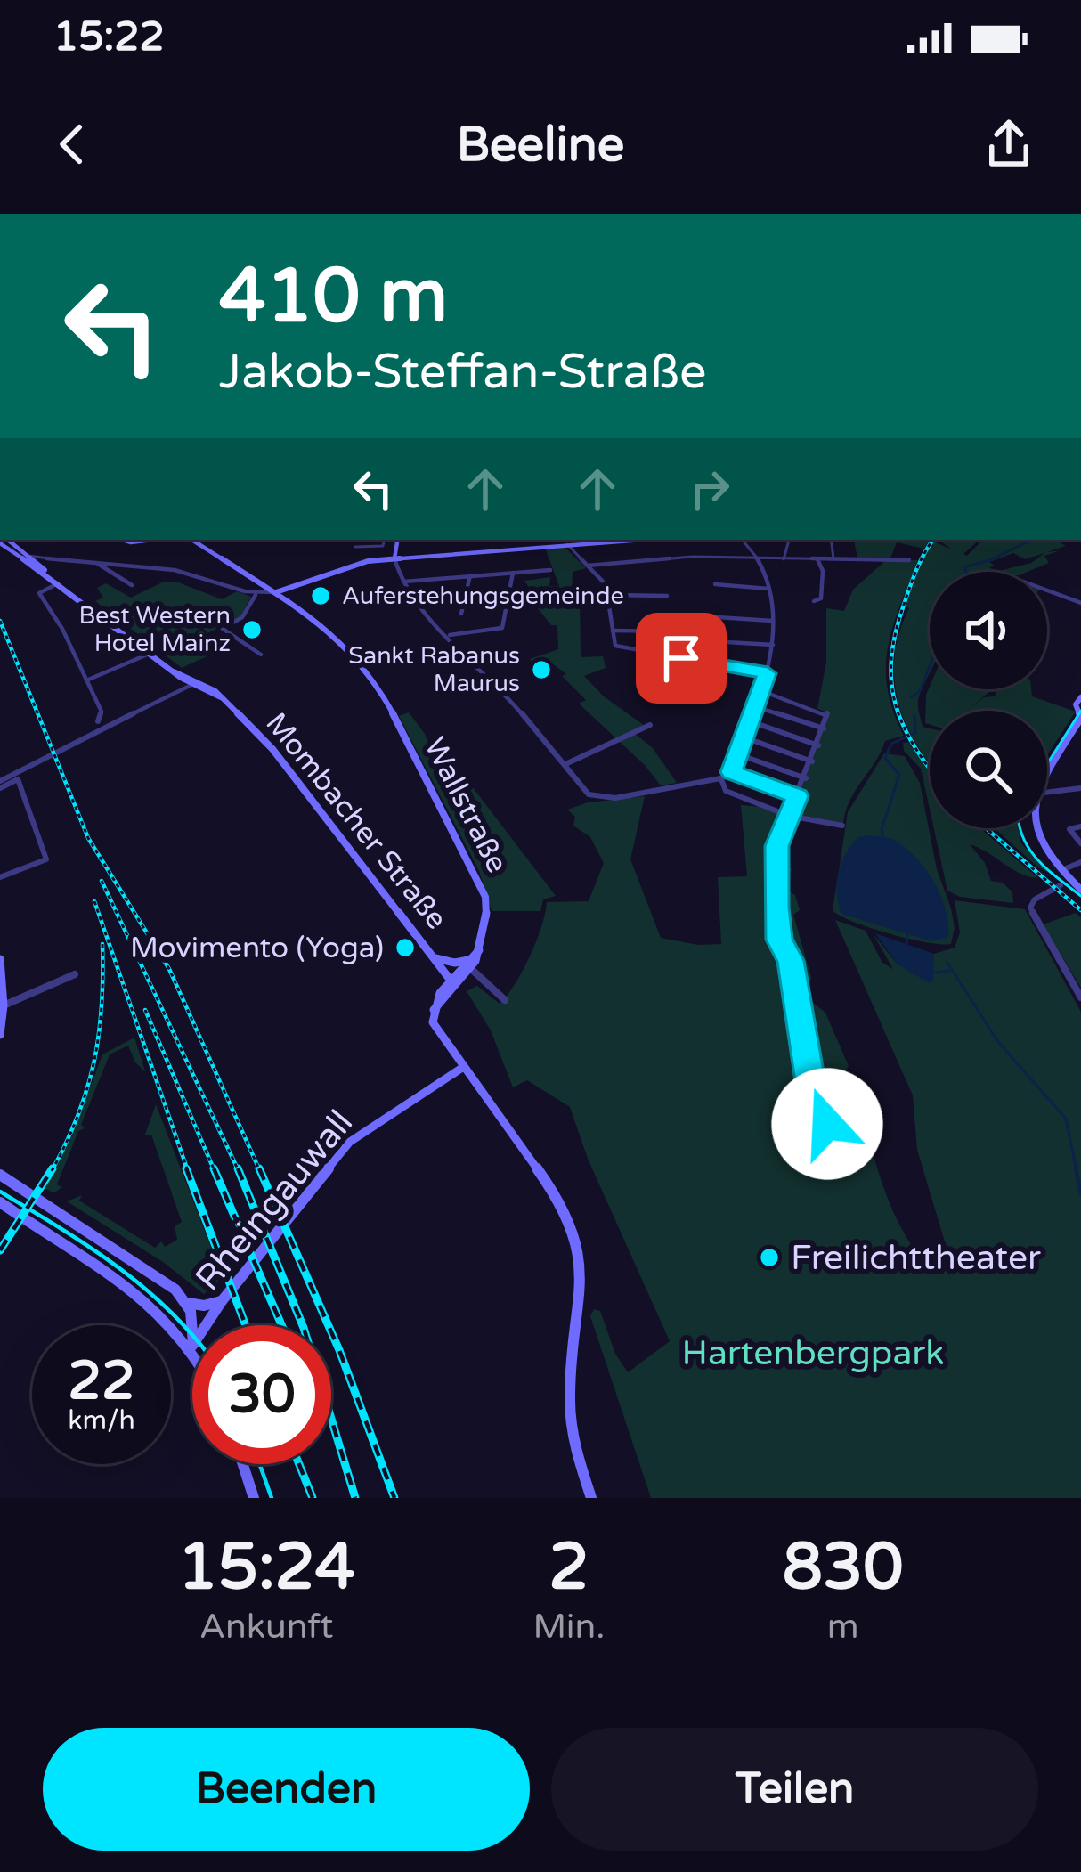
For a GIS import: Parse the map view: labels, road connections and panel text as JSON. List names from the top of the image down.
{
  "streets": {
    "street": ["Wallstraße", "Mombacher Straße", "Rheingauwall"]
  },
  "crossings": [
    ["Wallstraße", "Mombacher Straße"]
  ],
  "parks": ["Hartenbergpark"],
  "places": [
    "Auferstehungsgemeinde",
    "Best Western Hotel Mainz",
    "Sankt Rabanus Maurus",
    "Movimento (Yoga)",
    "Freilichttheater"
  ],
  "page": {
    "status": "15:22",
    "header": "Beeline",
    "turn": ["410 m", "Jakob-Steffan-Straße"],
    "speed": "22 km/h",
    "limit": "30",
    "eta": [
      "15:24",
      "Ankunft",
      "2",
      "Min.",
      "830",
      "m"
    ],
    "buttons": ["Beenden", "Teilen"]
  }
}
